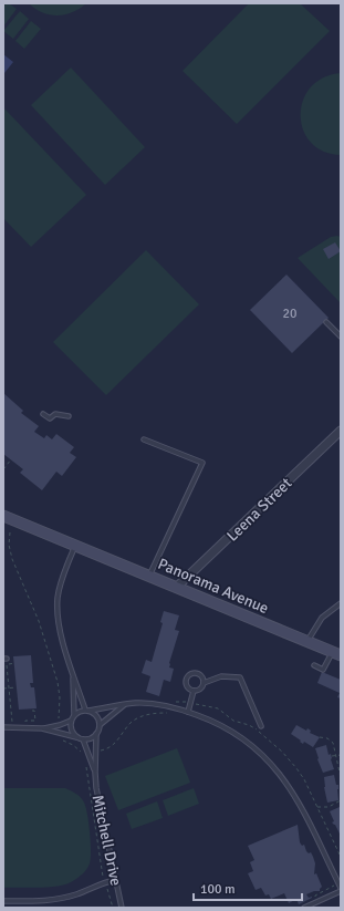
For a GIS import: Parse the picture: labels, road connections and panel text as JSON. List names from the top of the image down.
{
  "streets": {
    "street": ["Leena Street", "Panorama Avenue"],
    "lane": ["Mitchell Drive"]
  },
  "crossings": [
    ["Leena Street", "Panorama Avenue"]
  ],
  "house_numbers": ["20"],
  "scale_bar": "100 m"
}
